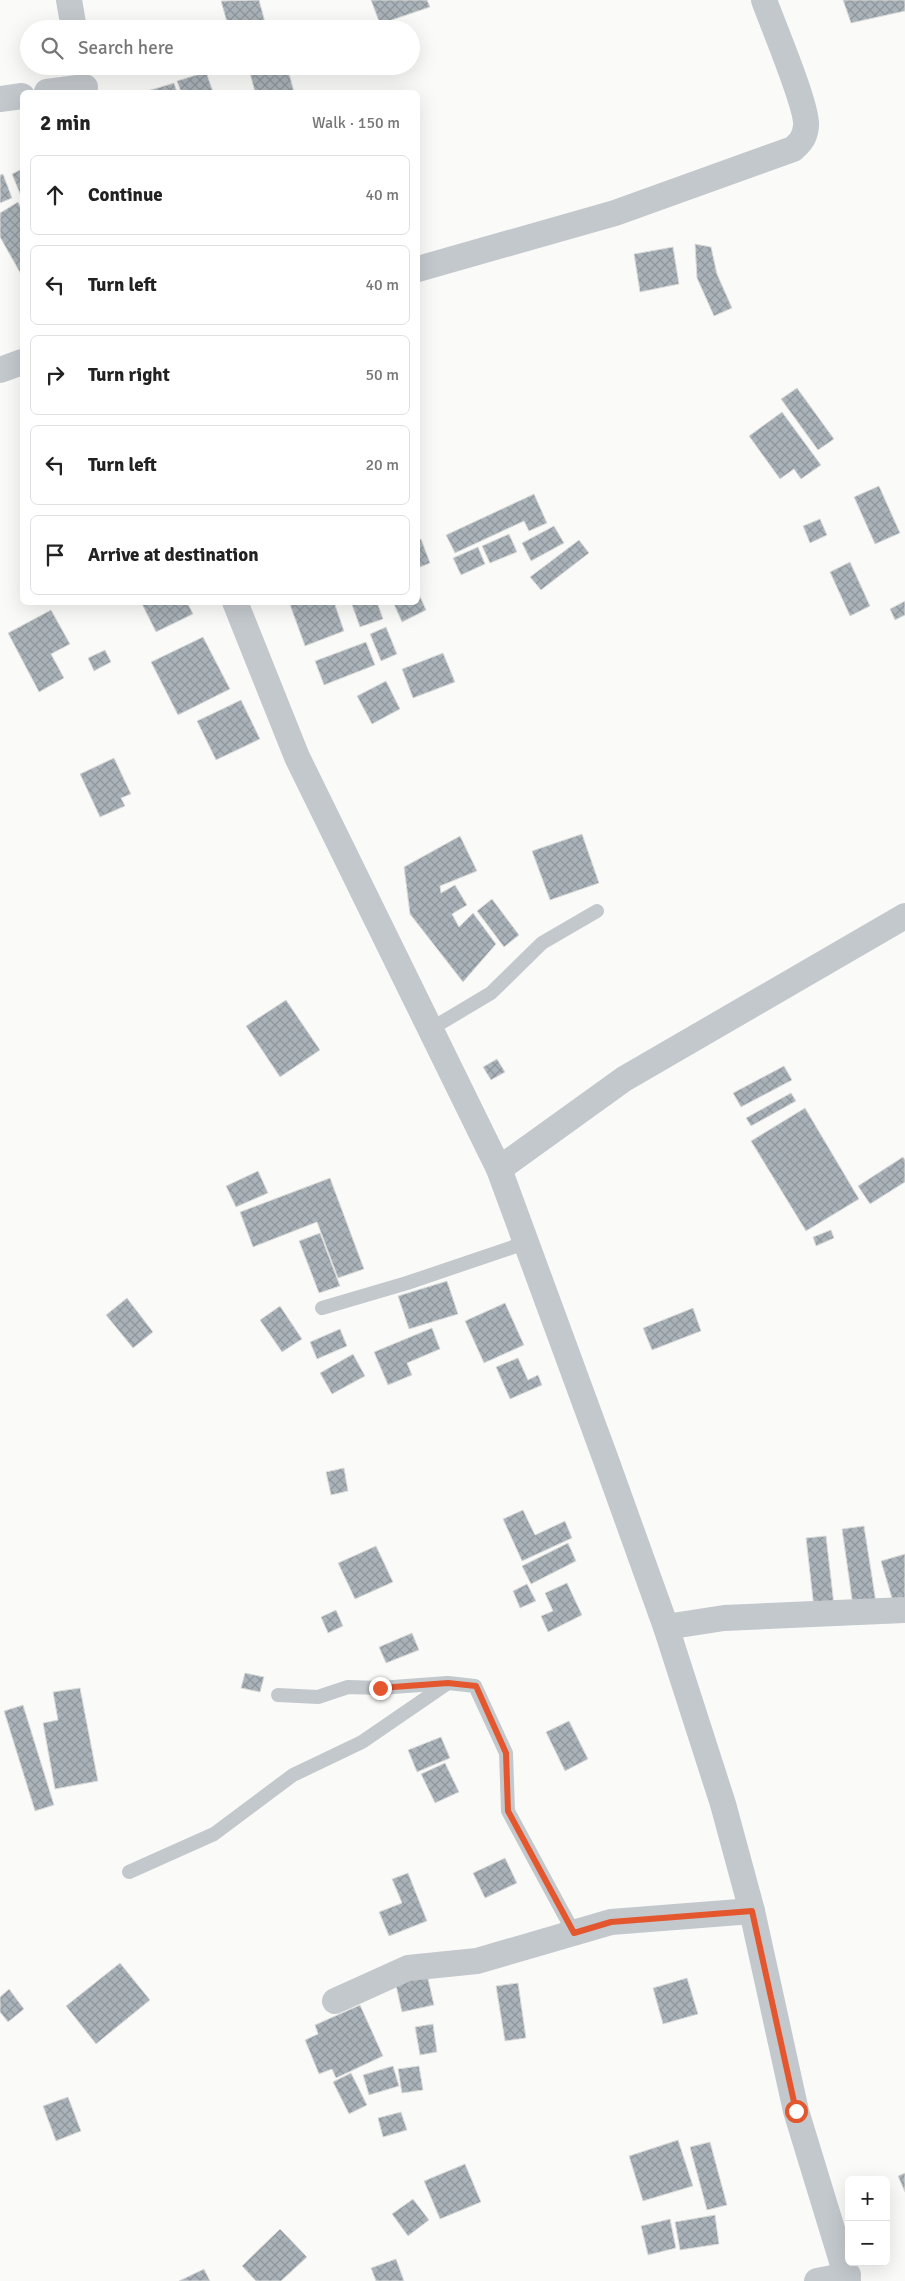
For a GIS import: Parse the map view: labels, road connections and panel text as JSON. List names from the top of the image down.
{
  "page": {
    "search": "Search here",
    "heading": ["2 min", "Walk · 150 m"],
    "list": [
      ["Continue", "40 m"],
      ["Turn left", "40 m"],
      ["Turn right", "50 m"],
      ["Turn left", "20 m"],
      "Arrive at destination"
    ],
    "map_buttons": ["+", "−"]
  }
}
